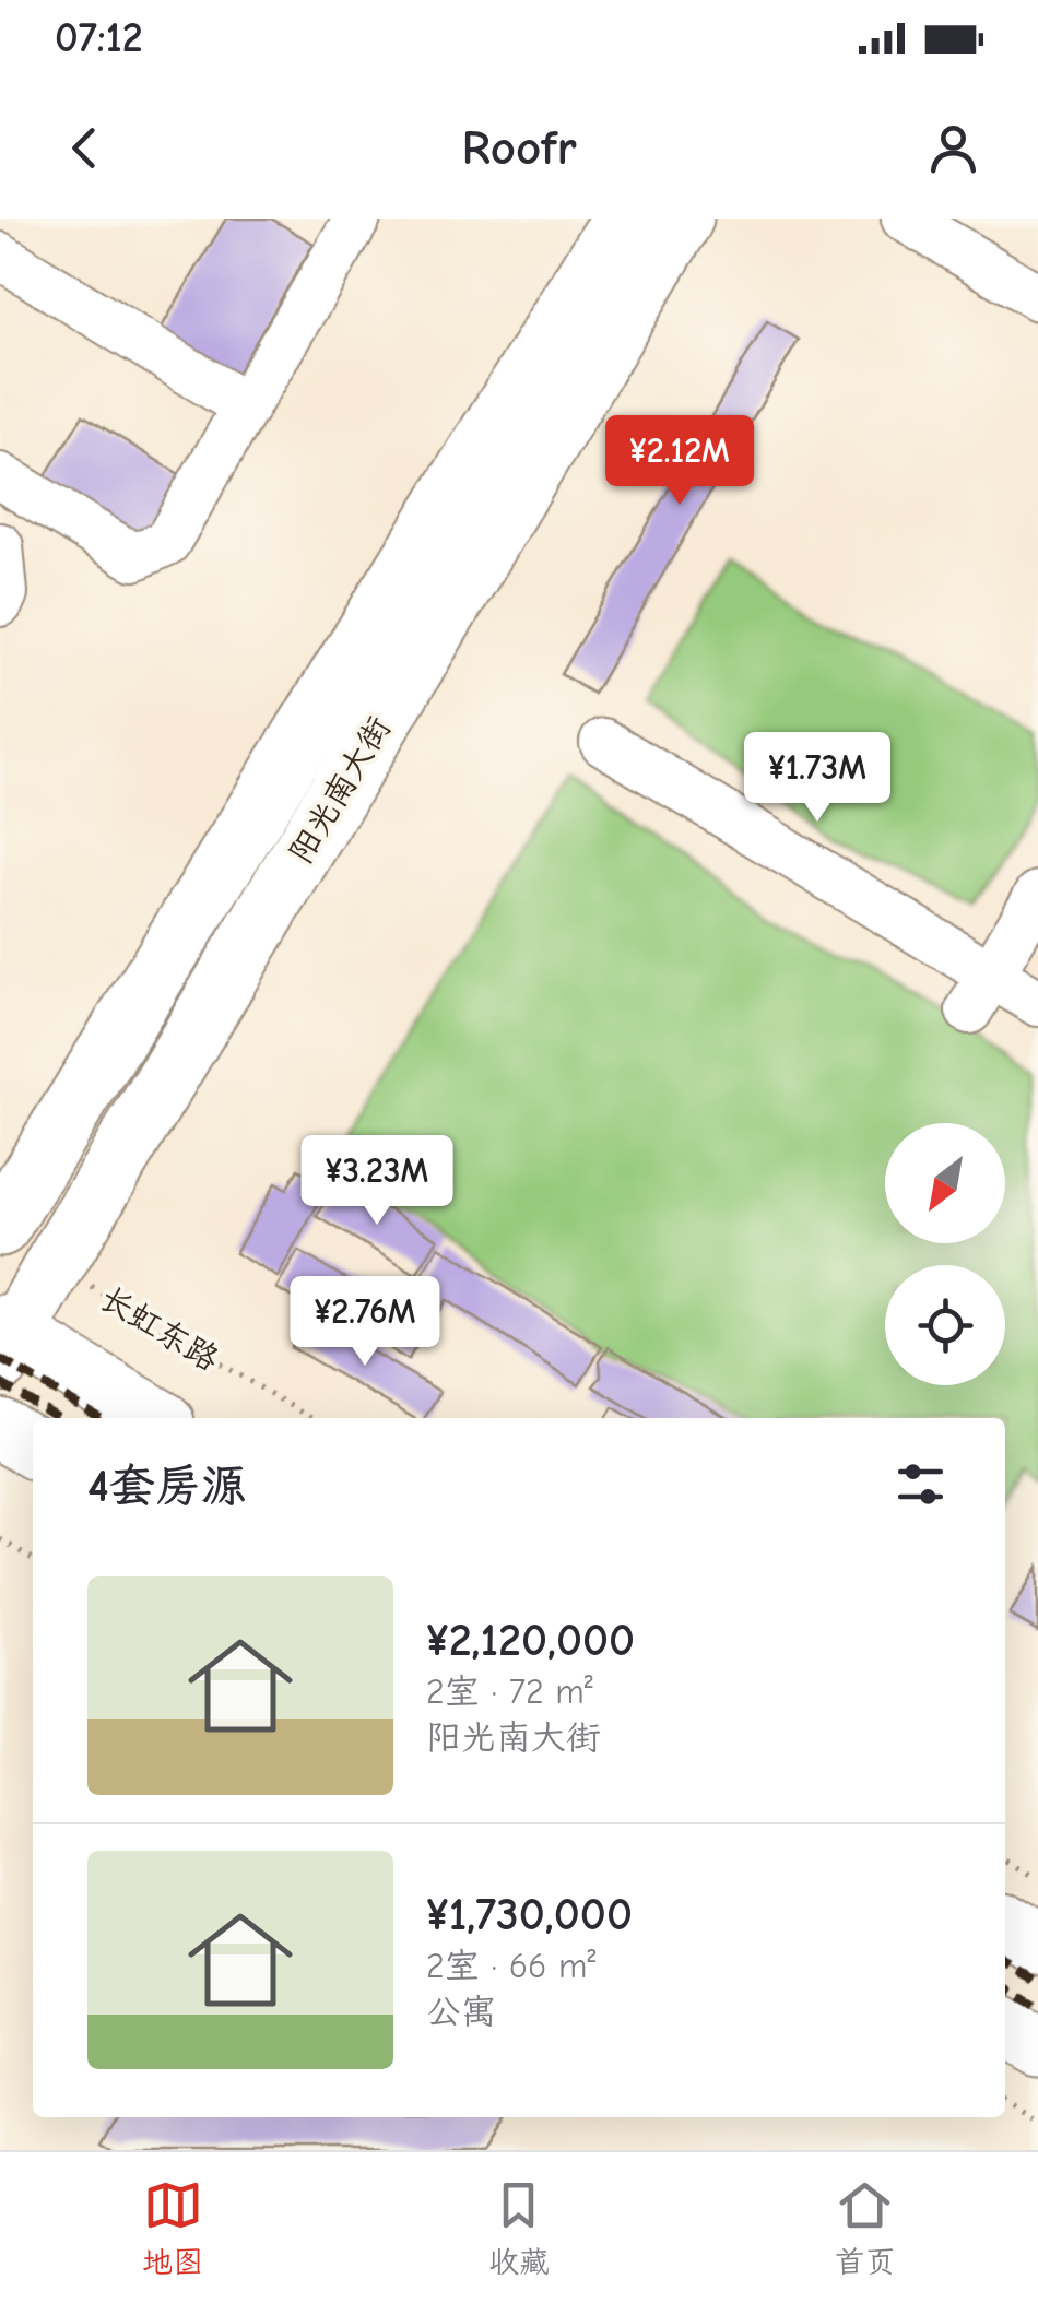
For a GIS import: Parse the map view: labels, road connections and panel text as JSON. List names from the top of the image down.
{
  "streets": {
    "main road": ["阳光南大街"],
    "path": ["长虹东路"]
  },
  "crossings": [
    ["阳光南大街", "长虹东路"]
  ],
  "north": "bottom left",
  "page": {
    "status": "07:12",
    "header": "Roofr",
    "price": [
      "¥2.12M",
      "¥1.73M",
      "¥3.23M",
      "¥2.76M"
    ],
    "heading": "4套房源",
    "list": [
      {
        "name": "¥2,120,000",
        "note": "2室 · 72 m² · 阳光南大街"
      },
      {
        "name": "¥1,730,000",
        "note": "2室 · 66 m² · 公寓"
      }
    ],
    "tabs": ["地图", "收藏", "首页"]
  }
}
